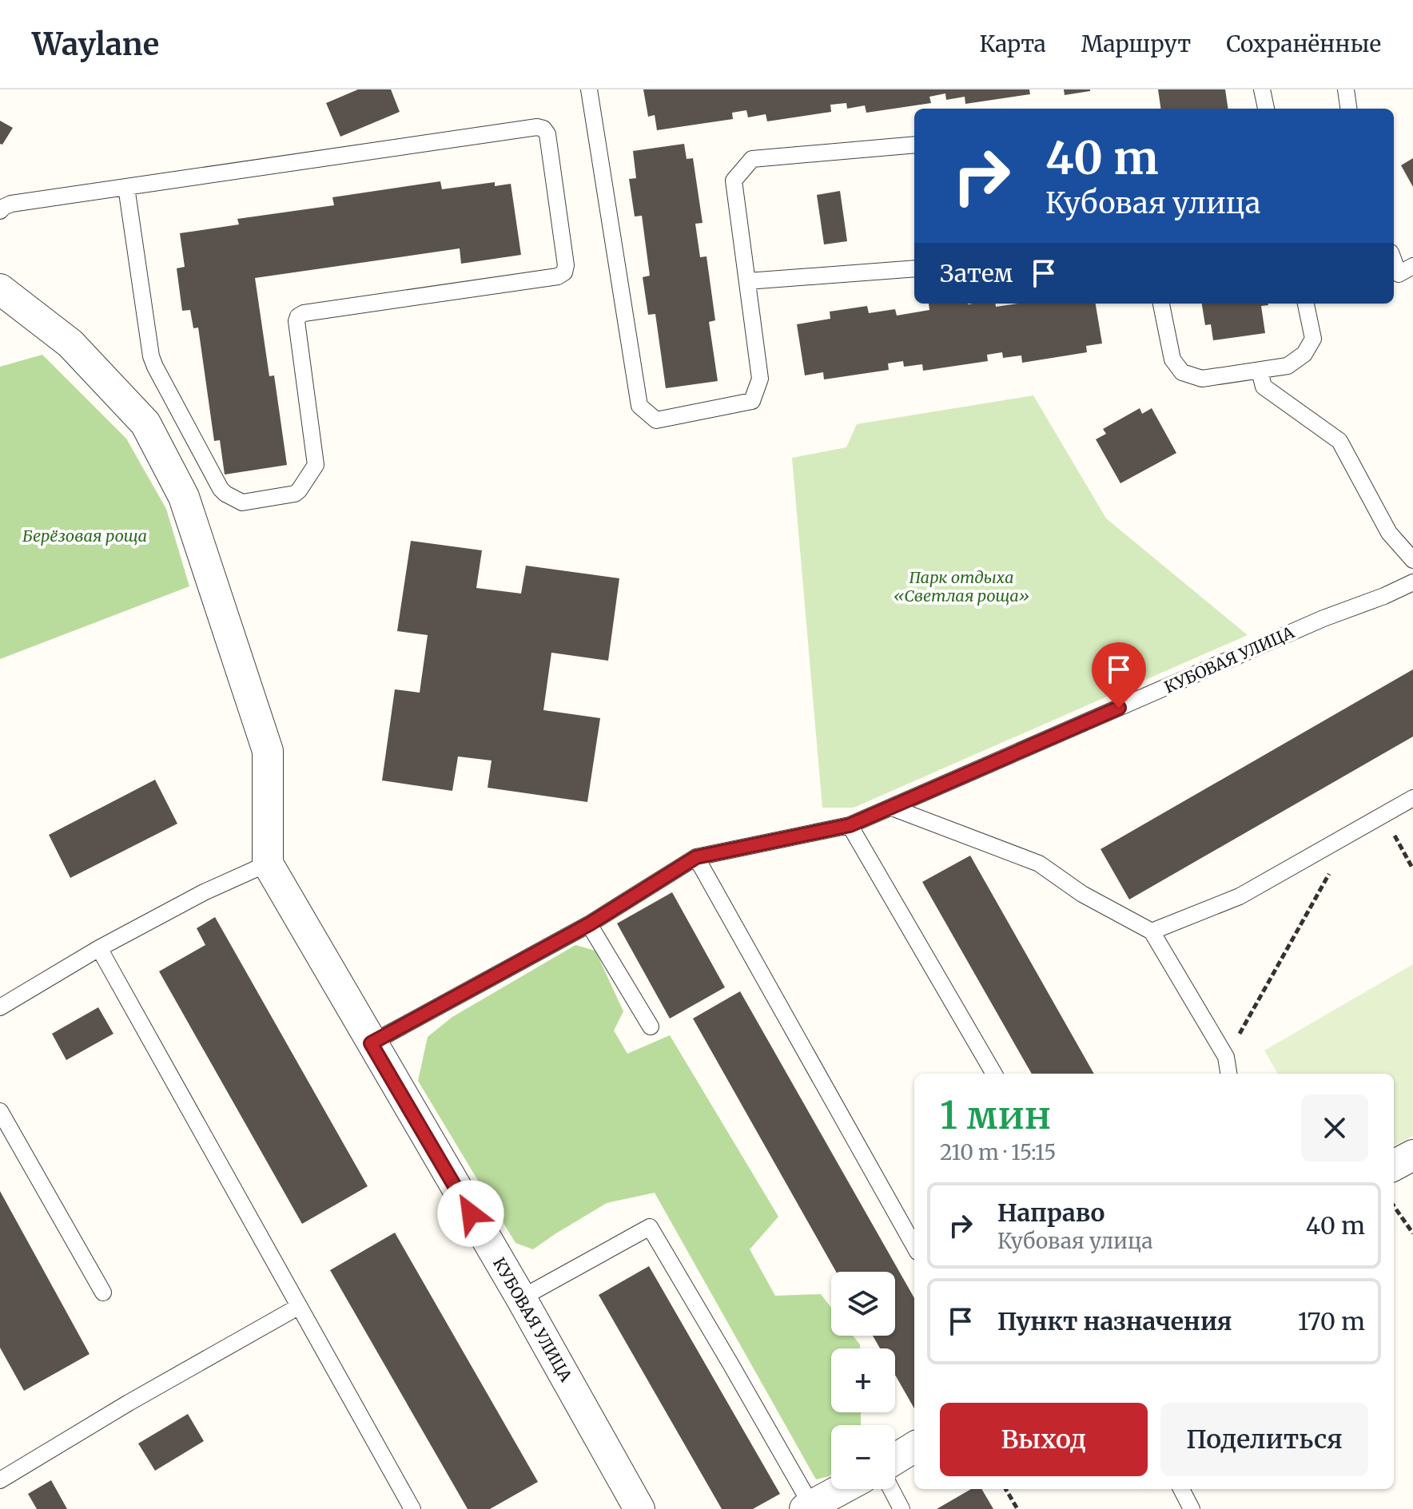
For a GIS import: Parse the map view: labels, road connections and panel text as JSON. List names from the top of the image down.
{
  "streets": {
    "street": ["КУБОВАЯ УЛИЦА"]
  },
  "parks": ["Берёзовая роща", "Парк отдыха «Светлая роща»"],
  "page": {
    "header": "Waylane",
    "nav": ["Карта", "Маршрут", "Сохранённые"],
    "turn": ["40 m", "Кубовая улица"],
    "then": "Затем",
    "heading": ["1 мин", "210 m · 15:15"],
    "list": [
      {
        "name": "Направо",
        "note": "Кубовая улица",
        "value": "40 m"
      },
      {
        "name": "Пункт назначения",
        "value": "170 m"
      }
    ],
    "map_buttons": ["+", "−"],
    "buttons": ["Выход", "Поделиться"]
  }
}
